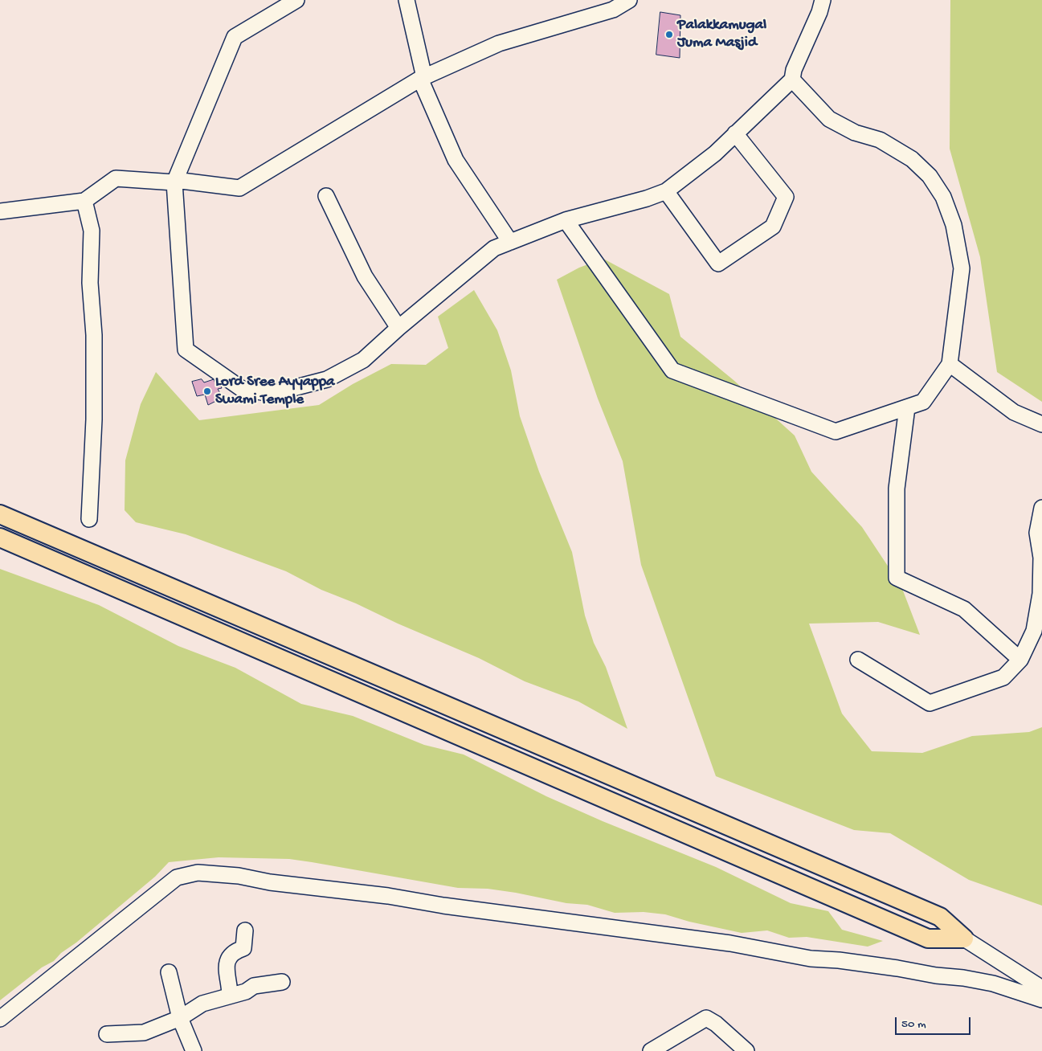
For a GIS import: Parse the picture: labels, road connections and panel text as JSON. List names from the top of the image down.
{
  "places": ["Palakkamugal Juma Masjid", "Lord Sree Ayyappa Swami Temple"],
  "scale_bar": "50 m"
}
